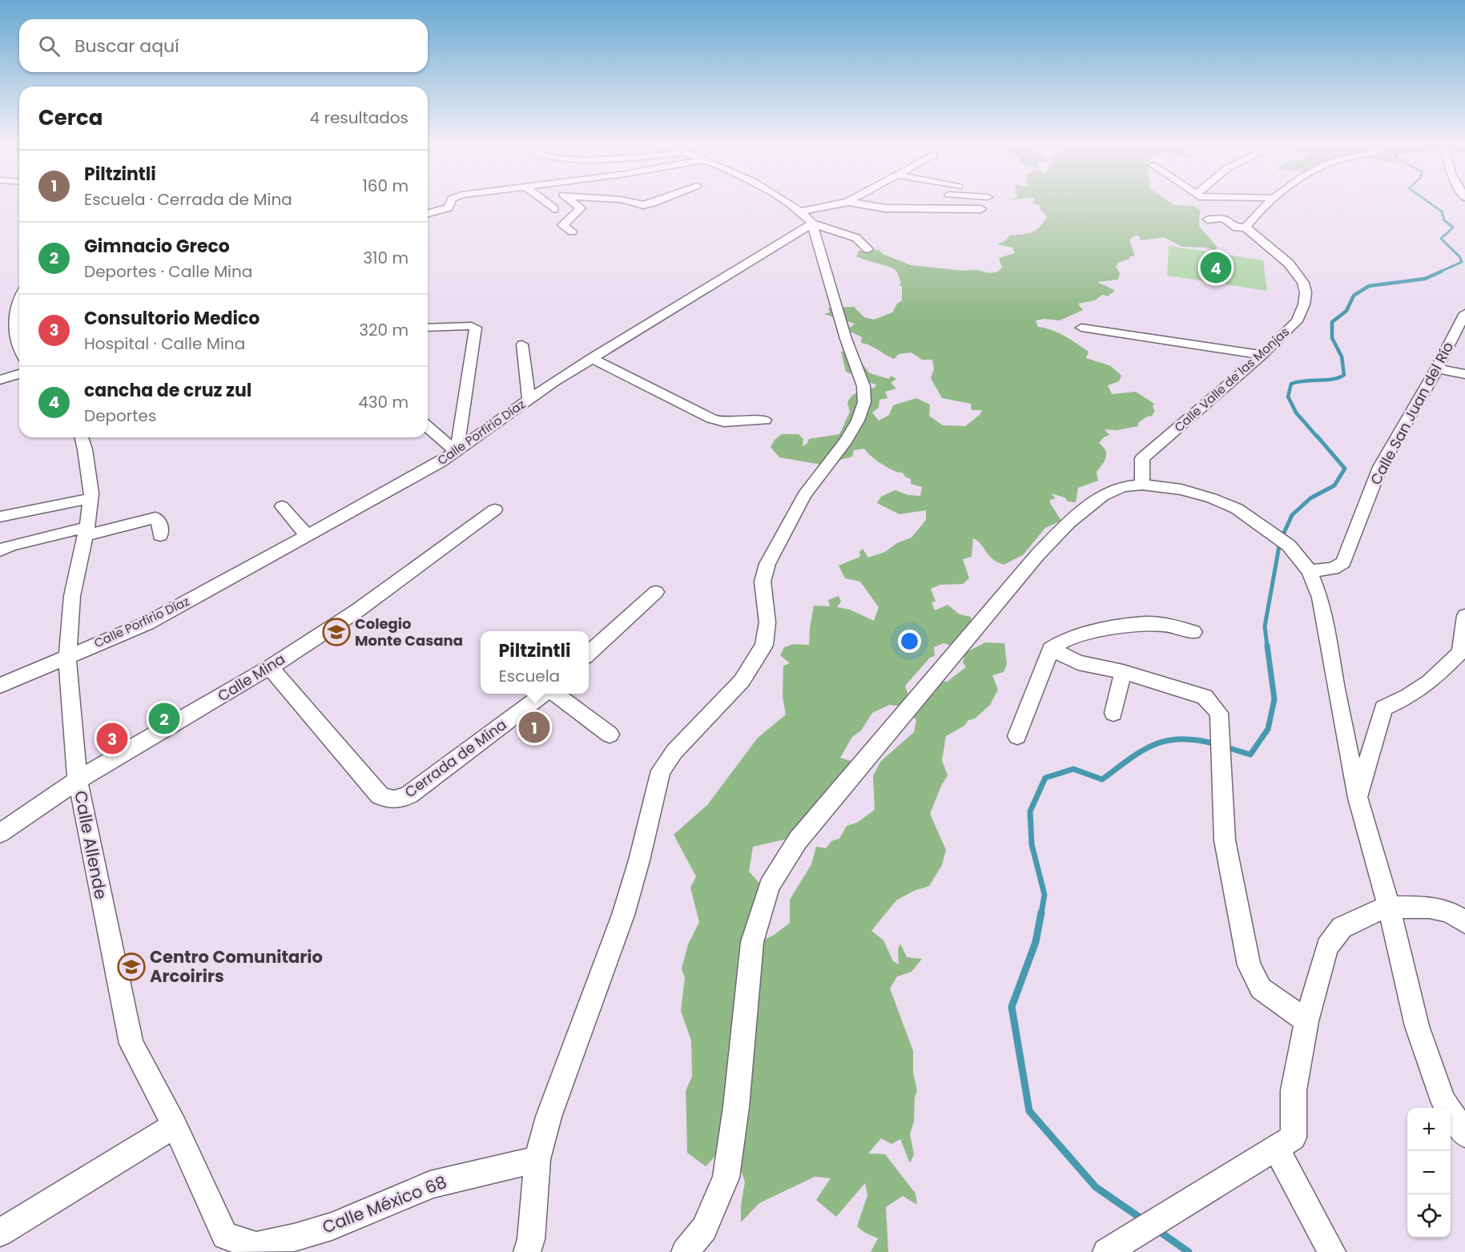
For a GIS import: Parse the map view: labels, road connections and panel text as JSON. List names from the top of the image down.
{
  "streets": {
    "street": [
      "Calle Valle de las Monjas",
      "Calle San Juan del Río",
      "Calle Porfirio Díaz",
      "Calle Mina",
      "Cerrada de Mina",
      "Calle Allende",
      "Calle México 68"
    ]
  },
  "crossings": [
    ["Calle Porfirio Díaz", "Calle Allende"],
    ["Calle Mina", "Cerrada de Mina"],
    ["Calle Mina", "Calle Allende"],
    ["Calle Allende", "Calle México 68"]
  ],
  "places": {
    "school or university": ["Colegio Monte Casana", "Centro Comunitario Arcoirirs"]
  },
  "page": {
    "search": "Buscar aquí",
    "heading": ["Cerca", "4 resultados"],
    "list": [
      {
        "mark": "1",
        "name": "Piltzintli",
        "note": "Escuela · Cerrada de Mina",
        "value": "160 m"
      },
      {
        "mark": "2",
        "name": "Gimnacio Greco",
        "note": "Deportes · Calle Mina",
        "value": "310 m"
      },
      {
        "mark": "3",
        "name": "Consultorio Medico",
        "note": "Hospital · Calle Mina",
        "value": "320 m"
      },
      {
        "mark": "4",
        "name": "cancha de cruz zul",
        "note": "Deportes",
        "value": "430 m"
      }
    ],
    "pins": [
      "4",
      "2",
      "1",
      "3"
    ],
    "popup": ["Piltzintli", "Escuela"],
    "map_buttons": ["+", "−"]
  }
}
